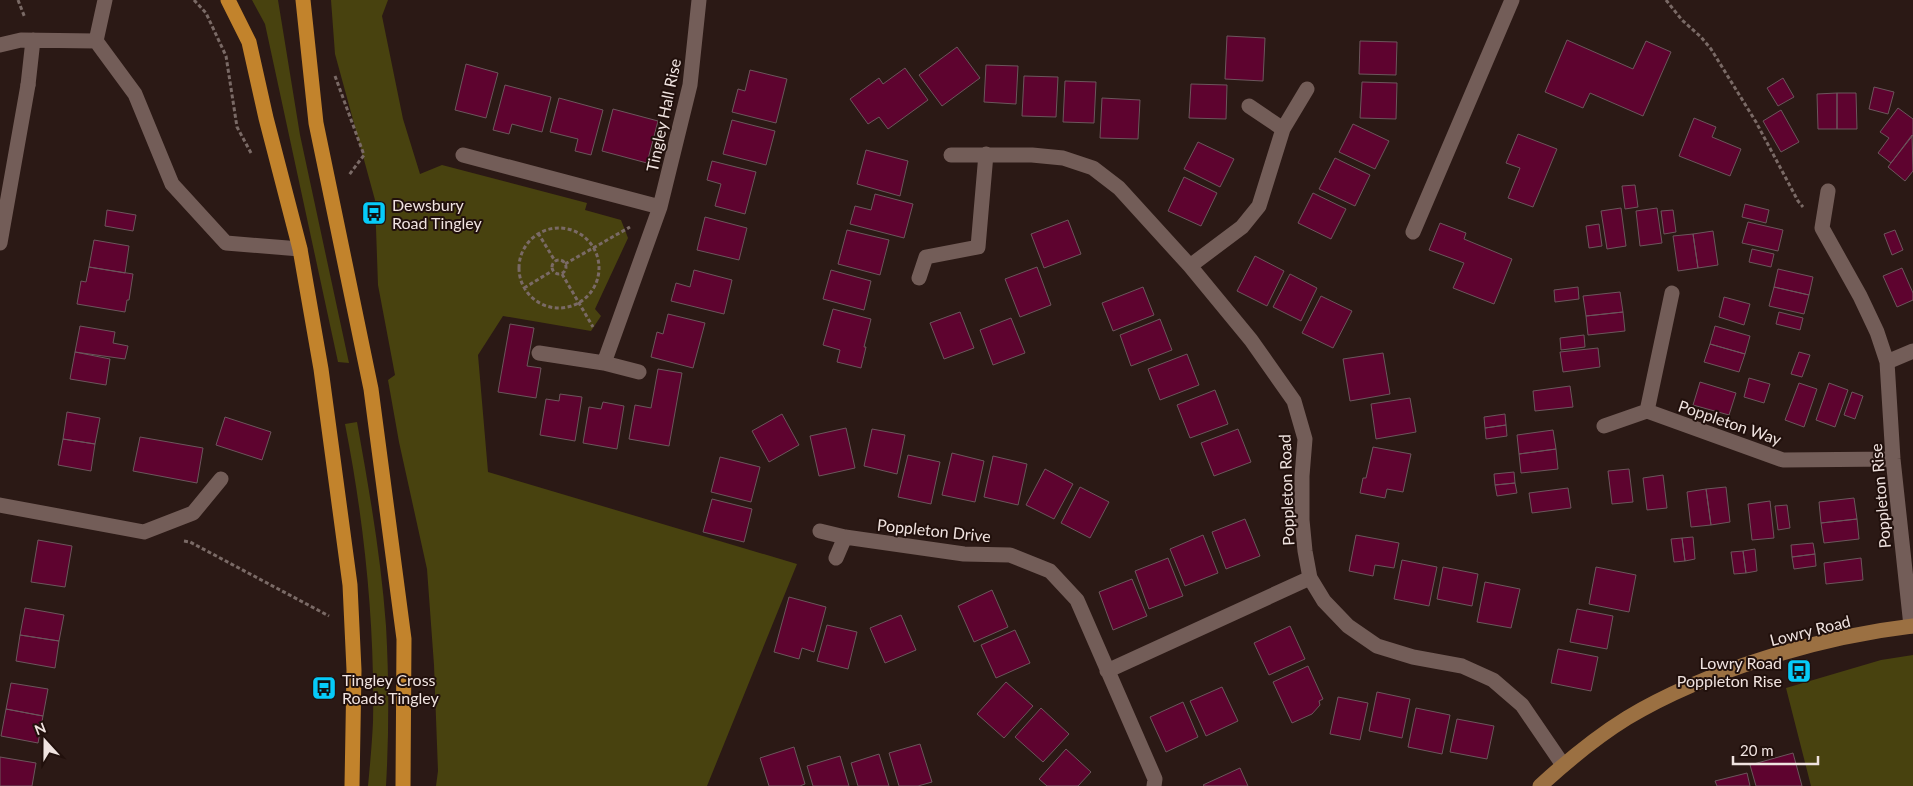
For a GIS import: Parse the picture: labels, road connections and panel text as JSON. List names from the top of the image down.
{
  "streets": {
    "street": [
      "Tingley Hall Rise",
      "Poppleton Way",
      "Poppleton Road",
      "Poppleton Rise",
      "Poppleton Drive",
      "Lowry Road"
    ]
  },
  "crossings": [
    ["Poppleton Way", "Poppleton Rise"],
    ["Poppleton Road", "Lowry Road"],
    ["Poppleton Rise", "Lowry Road"]
  ],
  "places": {
    "bus stop": ["Dewsbury Road Tingley", "Lowry Road Poppleton Rise", "Tingley Cross Roads Tingley"]
  },
  "scale_bar": "20 m",
  "north": "top"
}
